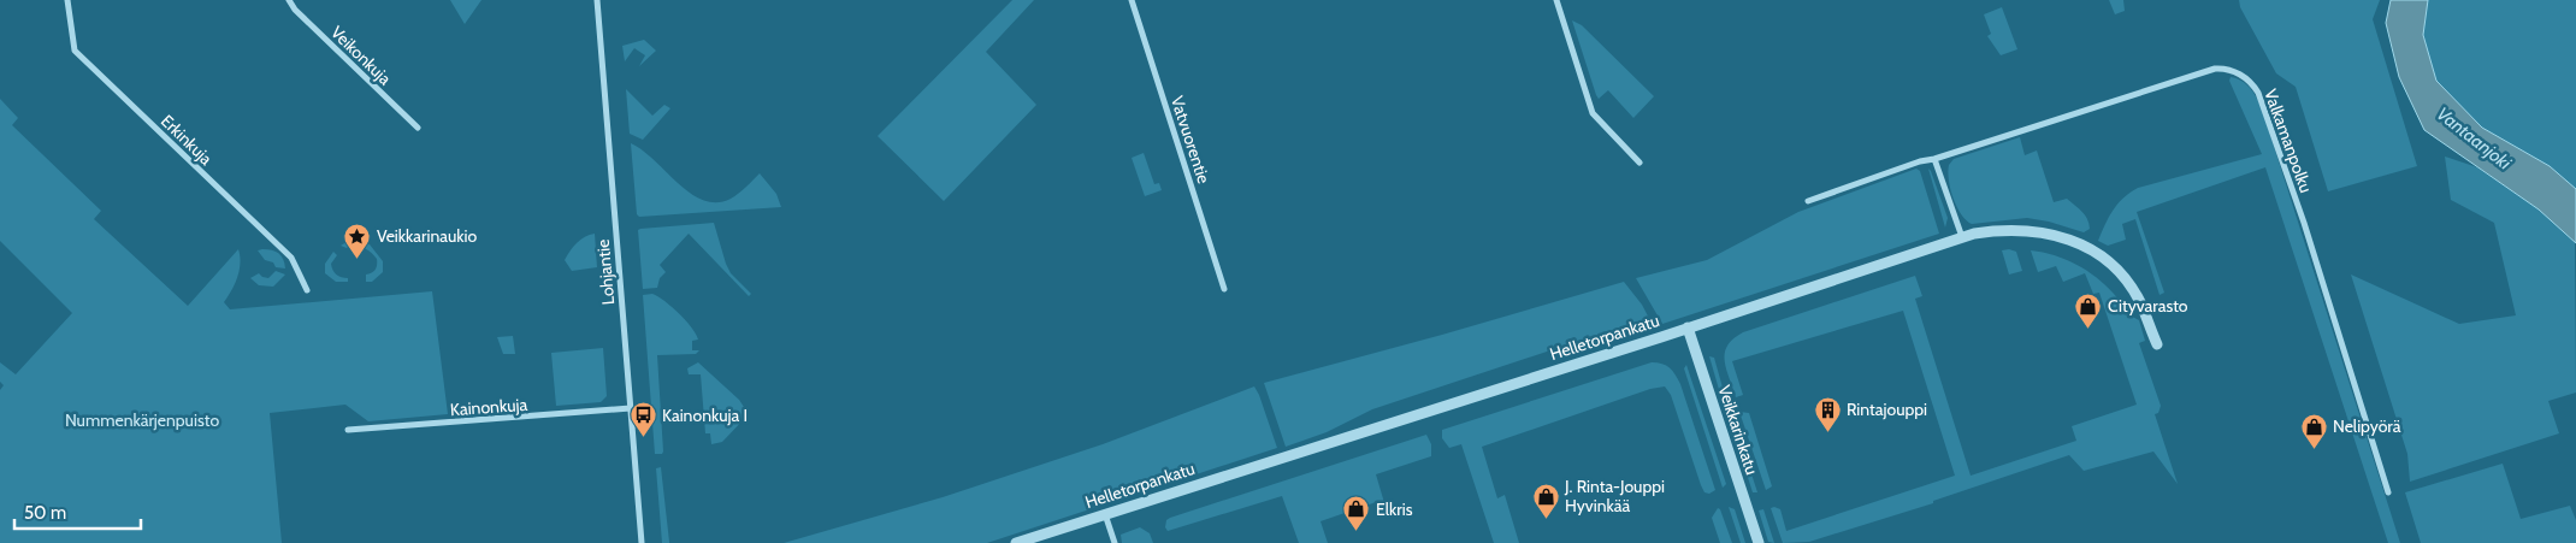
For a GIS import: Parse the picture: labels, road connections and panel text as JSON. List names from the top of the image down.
{
  "streets": {
    "street": [
      "Veikonkuja",
      "Erkinkuja",
      "Vatvuorentie",
      "Valkamanpolku",
      "Lohjantie",
      "Helletorpankatu",
      "Kainonkuja",
      "Veikkarinkatu"
    ]
  },
  "crossings": [
    ["Lohjantie", "Kainonkuja"],
    ["Helletorpankatu", "Veikkarinkatu"]
  ],
  "water": ["Vantaanjoki"],
  "parks": ["Nummenkärjenpuisto"],
  "places": {
    "place": ["Veikkarinaukio"],
    "shop": [
      "Cityvarasto",
      "Nelipyörä",
      "J. Rinta-Jouppi Hyvinkää",
      "Elkris"
    ],
    "building": ["Rintajouppi"],
    "bus stop": ["Kainonkuja I"]
  },
  "scale_bar": "50 m"
}
